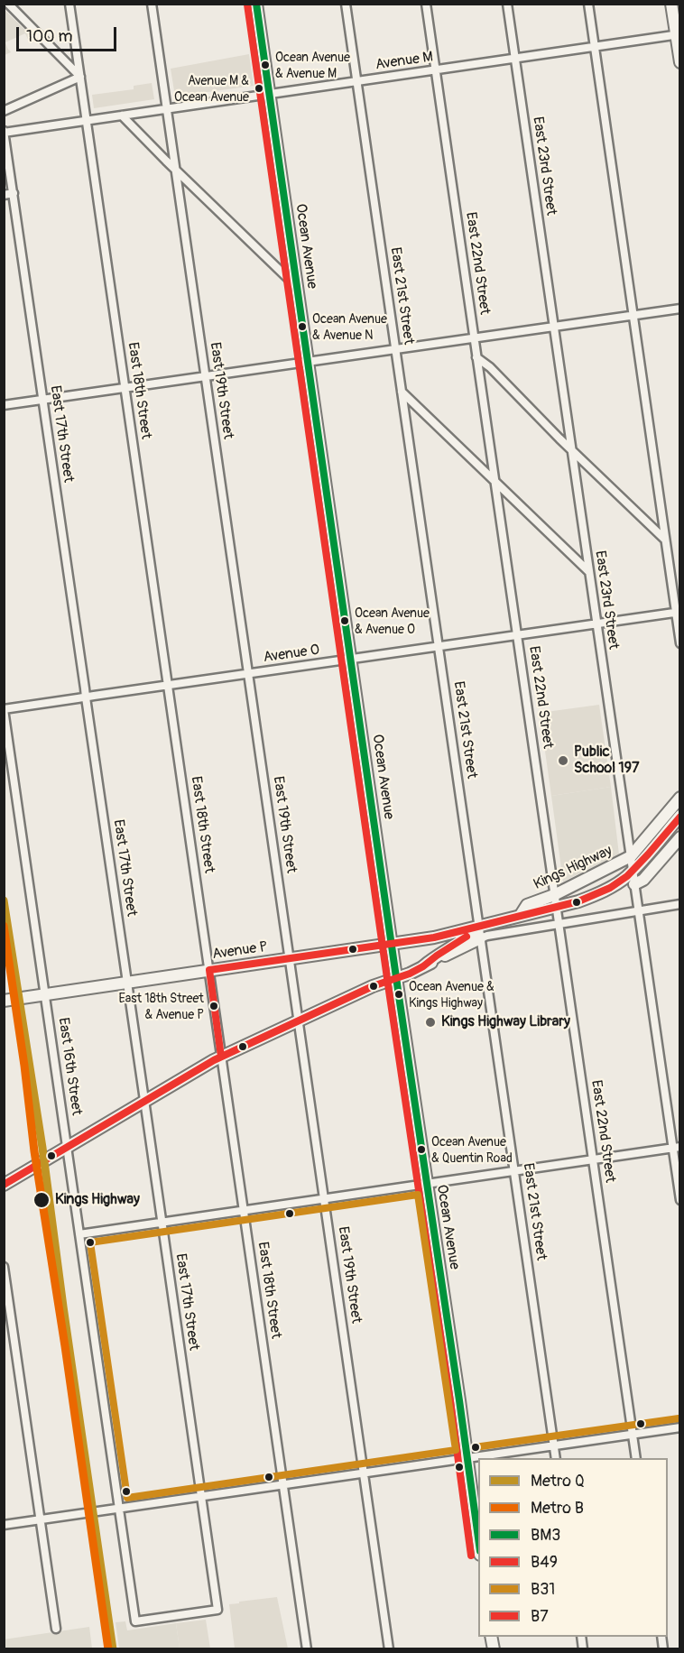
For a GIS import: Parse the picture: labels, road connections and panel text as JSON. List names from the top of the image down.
{
  "streets": {
    "main road": ["Ocean Avenue", "Kings Highway", "Avenue P"],
    "street": [
      "Avenue M",
      "East 23rd Street",
      "East 22nd Street",
      "East 21st Street",
      "East 18th Street",
      "East 19th Street",
      "East 17th Street",
      "Avenue O",
      "East 16th Street"
    ]
  },
  "crossings": [
    ["Avenue M", "East 23rd Street"],
    ["Avenue M", "Ocean Avenue"],
    ["Avenue M", "East 22nd Street"],
    ["Avenue M", "East 21st Street"],
    ["Avenue M", "East 18th Street"],
    ["Avenue M", "East 19th Street"],
    ["Avenue M", "East 17th Street"],
    ["East 23rd Street", "Avenue O"],
    ["East 23rd Street", "Kings Highway"],
    ["Ocean Avenue", "Avenue O"],
    ["Ocean Avenue", "Avenue P"],
    ["East 22nd Street", "Avenue O"],
    ["East 22nd Street", "Kings Highway"],
    ["East 21st Street", "Avenue O"],
    ["East 21st Street", "Kings Highway"],
    ["East 21st Street", "Avenue P"],
    ["East 18th Street", "Avenue O"],
    ["East 18th Street", "Avenue P"],
    ["East 19th Street", "Avenue O"],
    ["East 19th Street", "Avenue P"],
    ["East 17th Street", "Avenue O"],
    ["East 17th Street", "Avenue P"],
    ["East 17th Street", "East 16th Street"],
    ["Avenue O", "East 16th Street"],
    ["Kings Highway", "Avenue P"],
    ["Avenue P", "East 16th Street"]
  ],
  "places": [
    "Ocean Avenue & Avenue M",
    "Avenue M & Ocean Avenue",
    "Ocean Avenue & Avenue N",
    "Ocean Avenue & Avenue O",
    "Public School 197",
    "Ocean Avenue & Kings Highway",
    "East 18th Street & Avenue P",
    "Kings Highway Library",
    "Ocean Avenue & Quentin Road",
    "Kings Highway"
  ],
  "lines": [
    "transit line BM3",
    "transit line B49",
    "transit line B7",
    "metro line Q",
    "metro line B",
    "transit line B31"
  ],
  "legend": [
    "Metro Q",
    "Metro B",
    "BM3",
    "B49",
    "B31",
    "B7"
  ],
  "scale_bar": "100 m"
}
